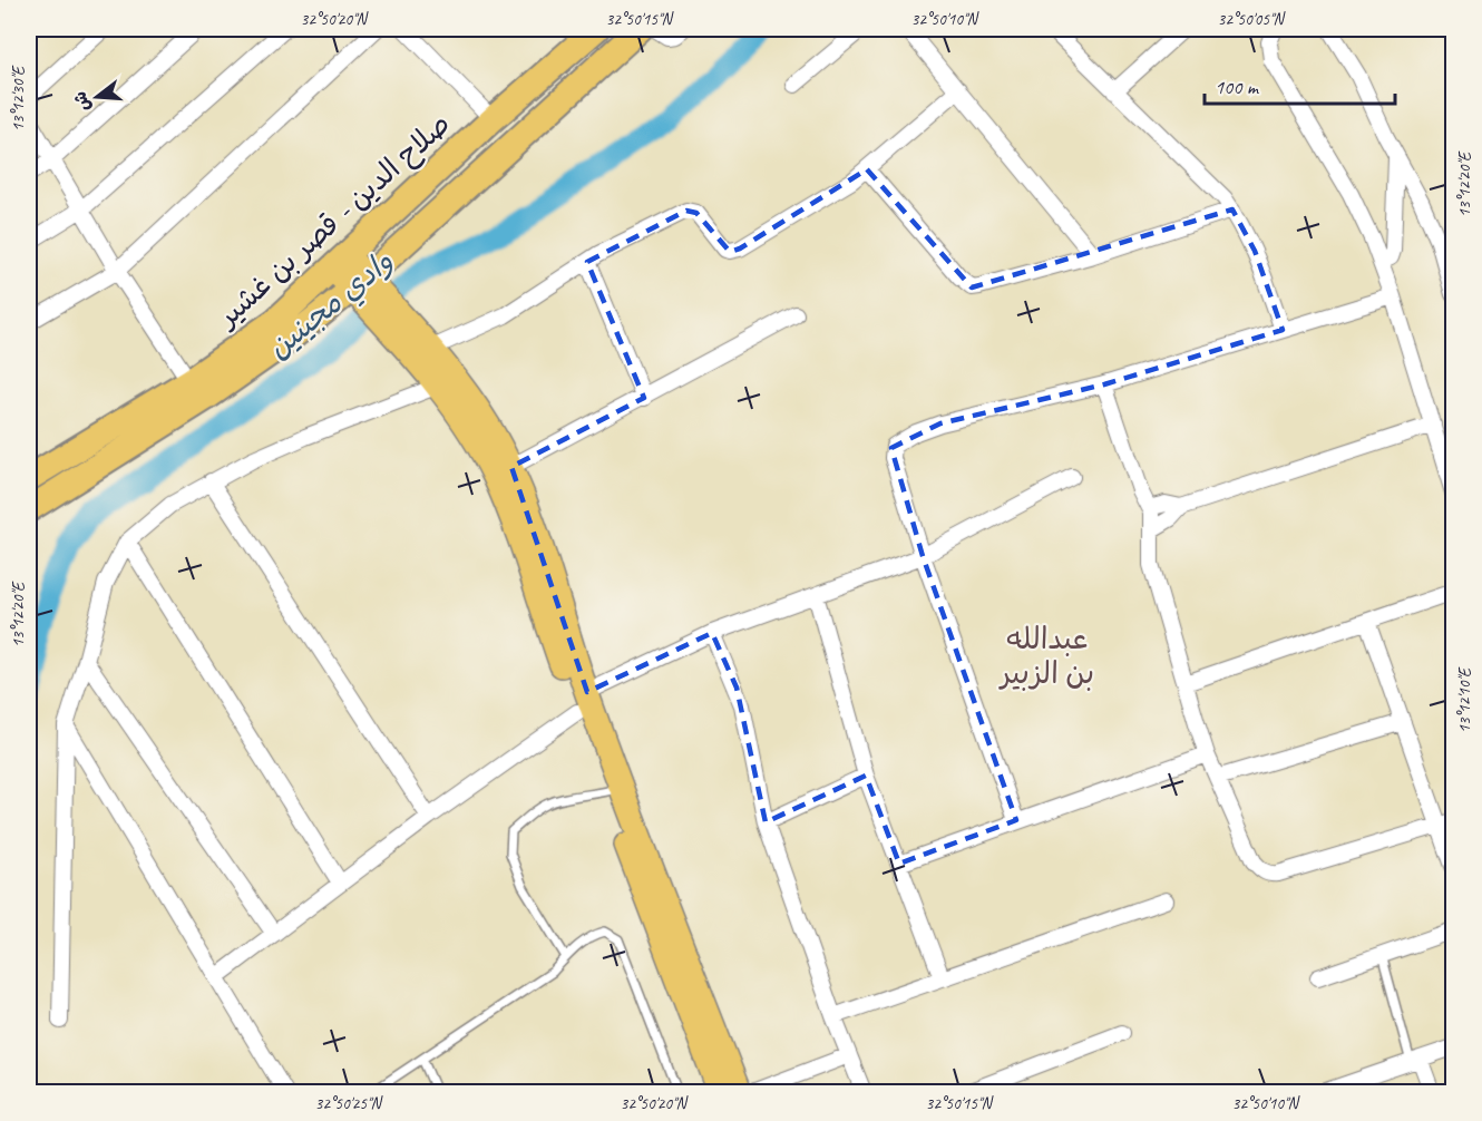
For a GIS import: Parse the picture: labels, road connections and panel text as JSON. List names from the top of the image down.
{
  "streets": {
    "highway": ["صلاح الدين - قصر بن غشير"]
  },
  "districts": ["عبدالله بن الزبير"],
  "water": ["وادي مجينين"],
  "scale_bar": "100 m",
  "north": "left",
  "coordinates": [
    "32°50'20\"N",
    "32°50'15\"N",
    "32°50'10\"N",
    "32°50'05\"N",
    "13°12'30\"E",
    "13°12'20\"E",
    "13°12'10\"E",
    "32°50'25\"N"
  ]
}
